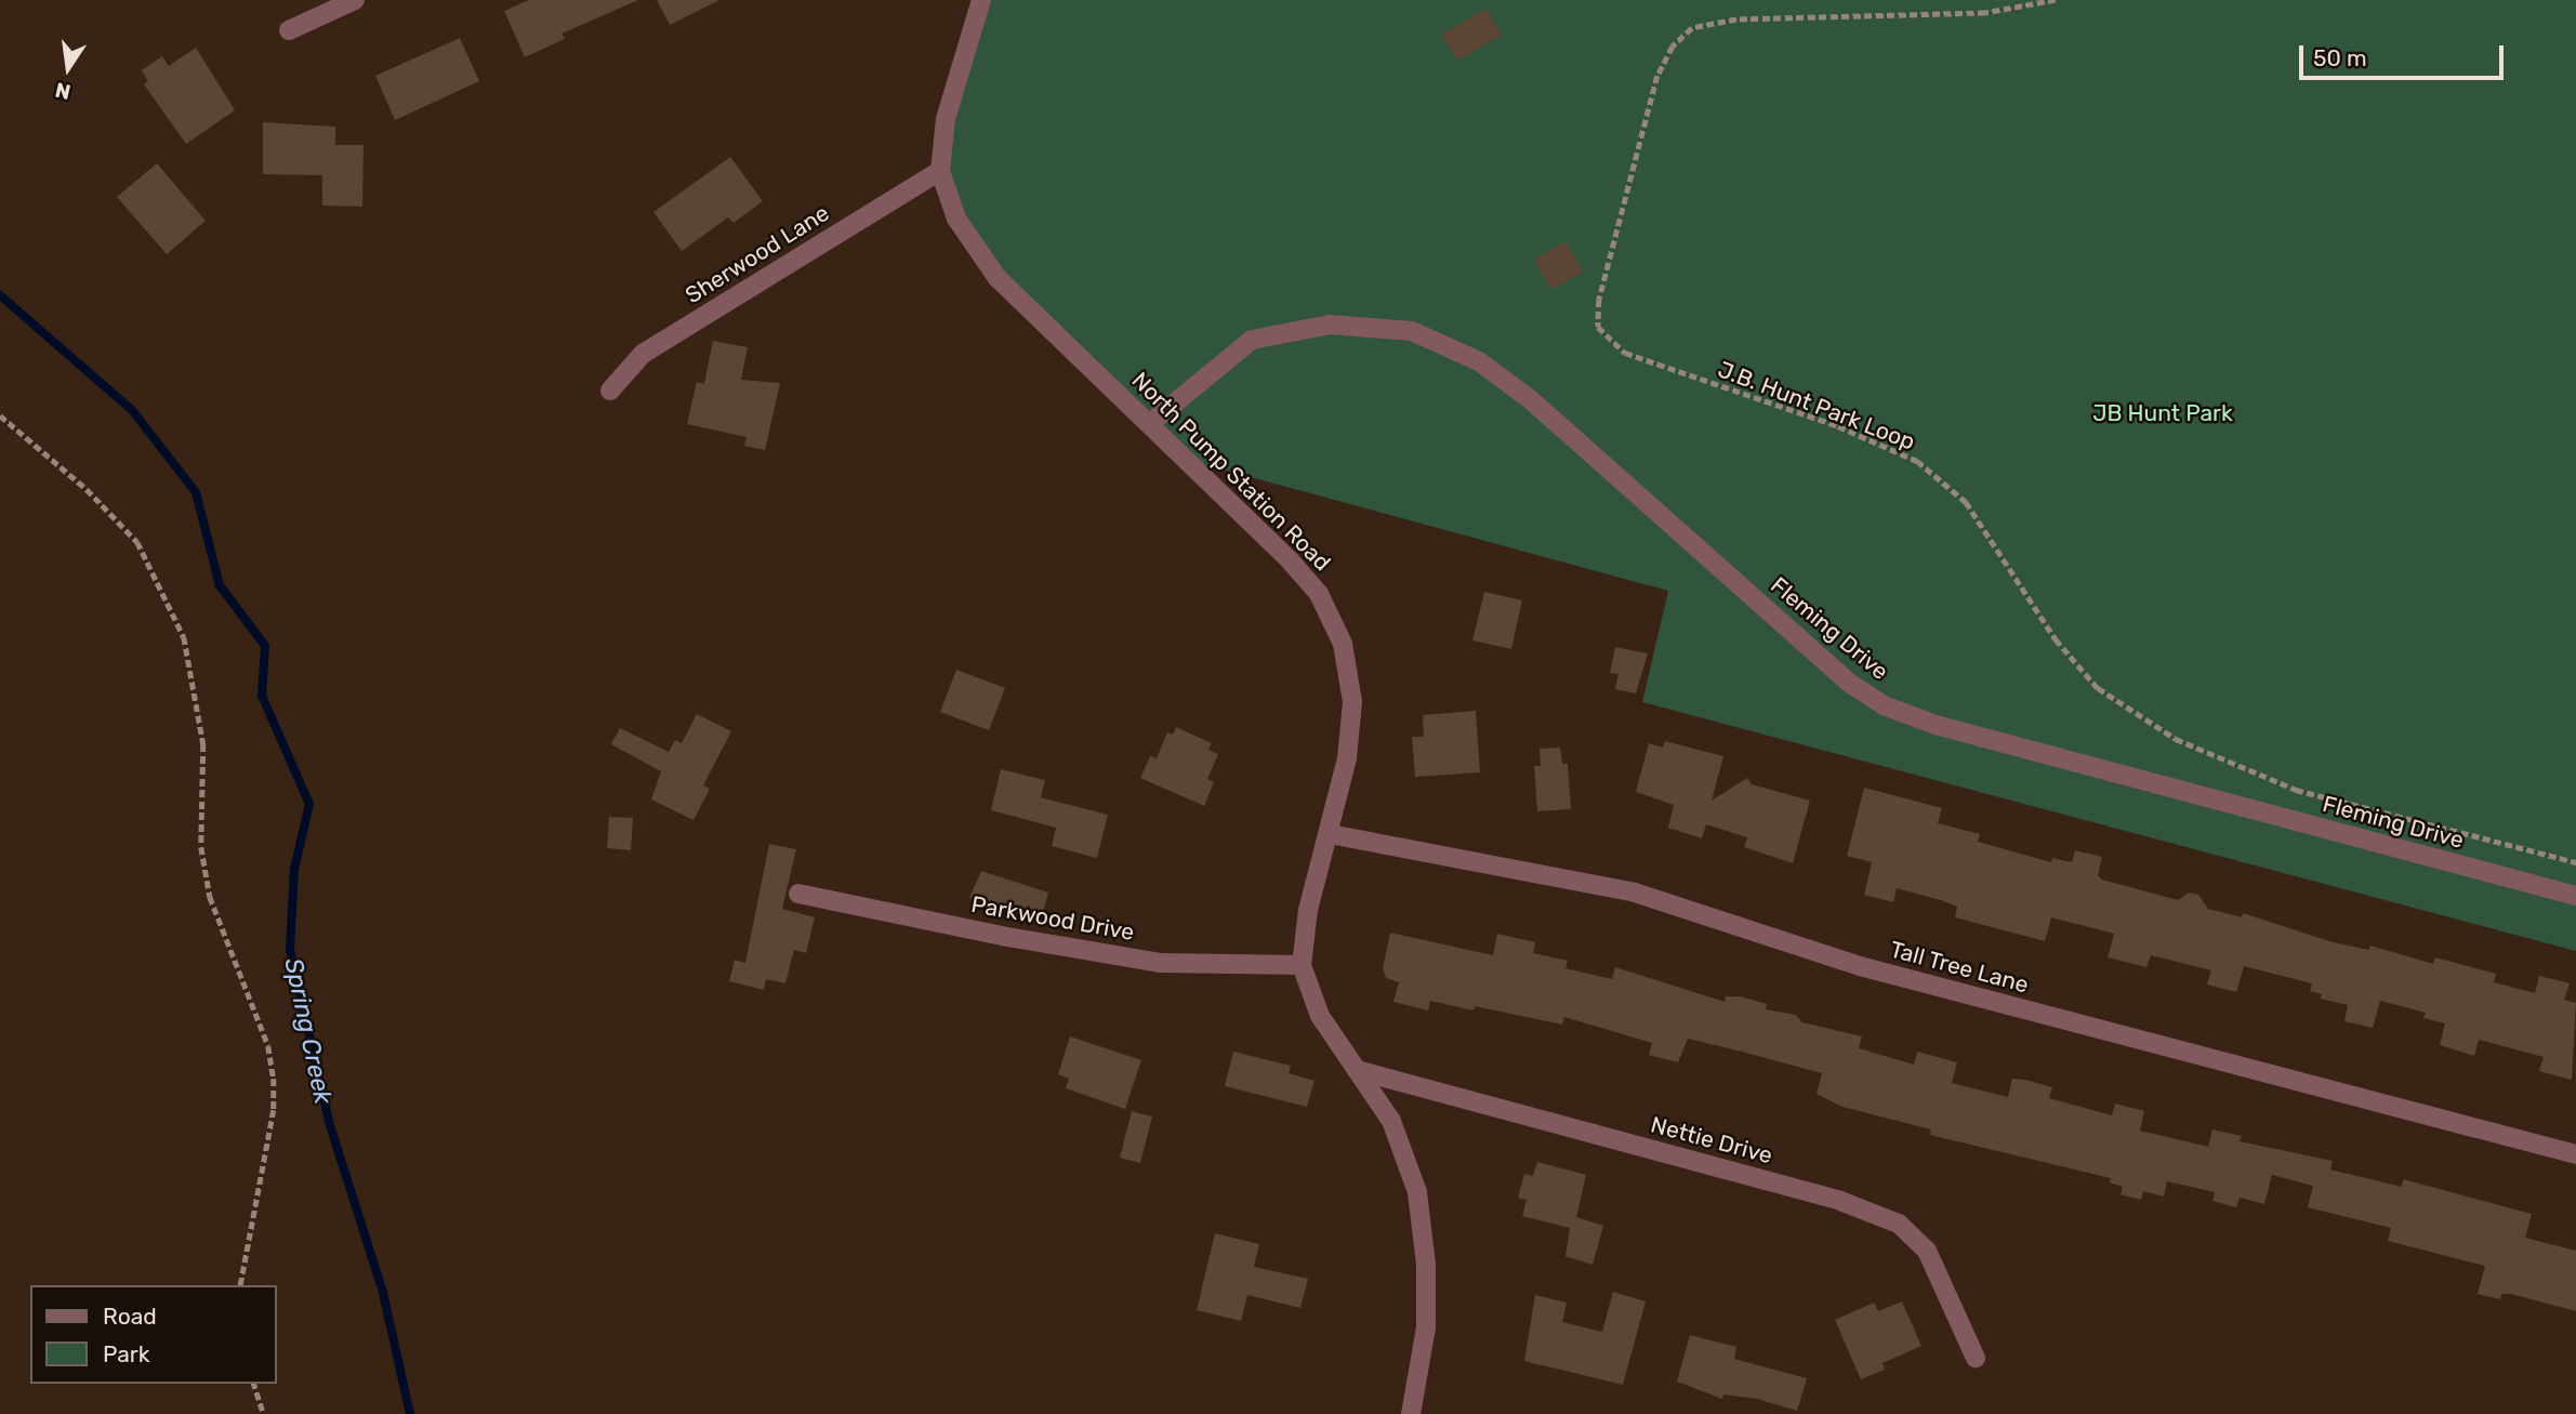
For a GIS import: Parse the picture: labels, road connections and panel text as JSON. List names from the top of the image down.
{
  "streets": {
    "street": [
      "Sherwood Lane",
      "North Pump Station Road",
      "Fleming Drive",
      "Parkwood Drive",
      "Tall Tree Lane",
      "Nettie Drive"
    ],
    "path": ["J.B. Hunt Park Loop"]
  },
  "crossings": [
    ["Sherwood Lane", "North Pump Station Road"],
    ["North Pump Station Road", "Fleming Drive"],
    ["North Pump Station Road", "Parkwood Drive"],
    ["North Pump Station Road", "Tall Tree Lane"],
    ["North Pump Station Road", "Nettie Drive"]
  ],
  "water": ["Spring Creek"],
  "parks": ["JB Hunt Park"],
  "legend": ["Road", "Park"],
  "scale_bar": "50 m",
  "north": "bottom"
}
